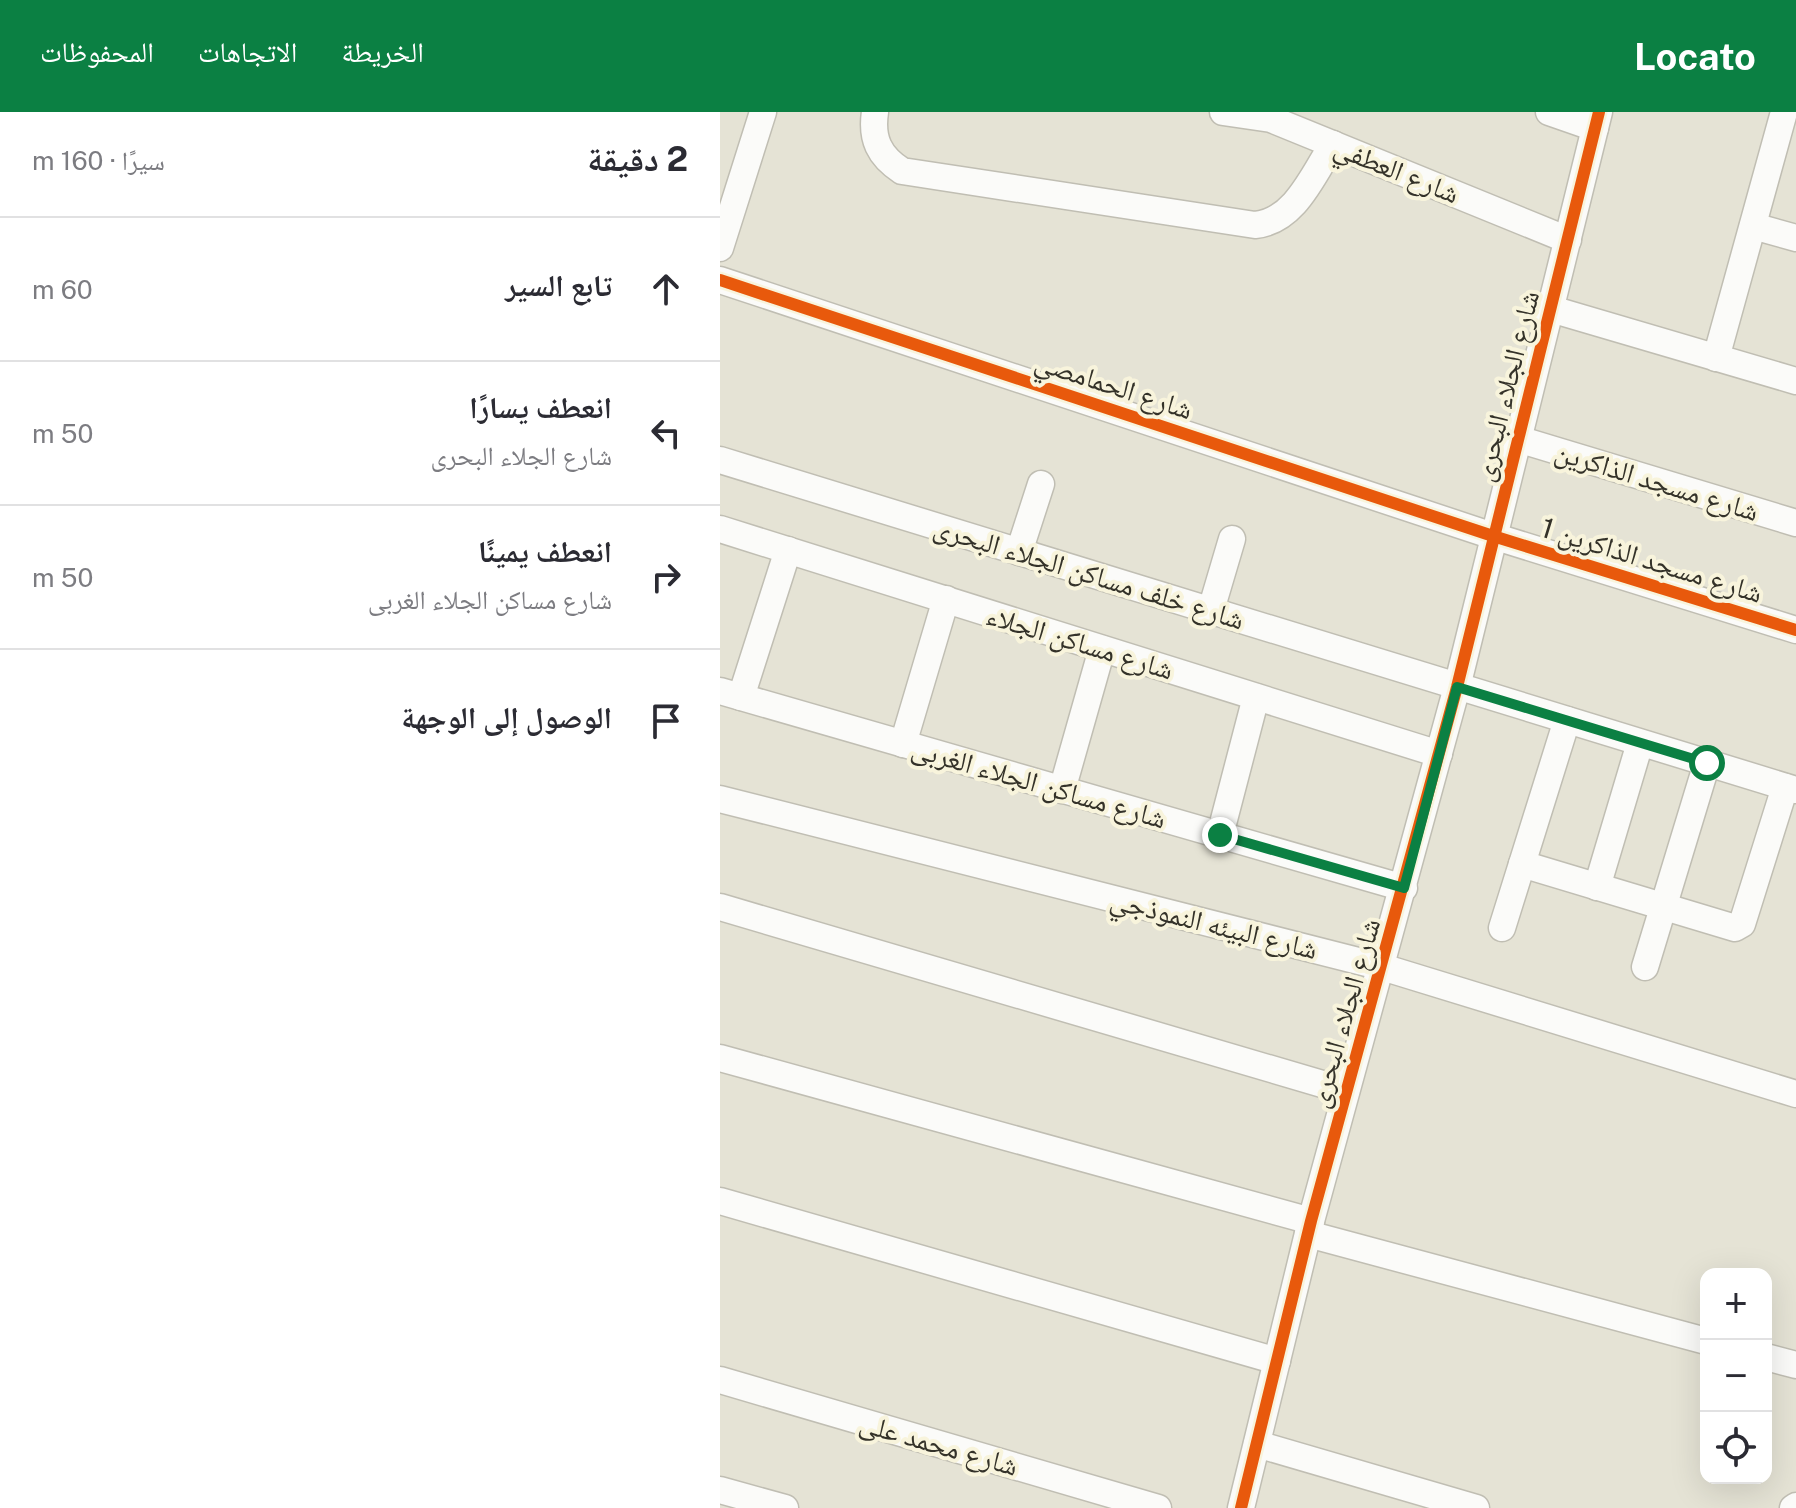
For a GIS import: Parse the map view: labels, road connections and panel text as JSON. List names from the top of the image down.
{
  "streets": {
    "street": [
      "شارع العطفي",
      "شارع الحمامصي",
      "شارع الجلاء البحرى",
      "شارع مسجد الذاكرين",
      "شارع مسجد الذاكرين 1",
      "شارع خلف مساكن الجلاء البحرى",
      "شارع مساكن الجلاء",
      "شارع مساكن الجلاء الغربى",
      "شارع البيئه النموذجي",
      "شارع محمد على"
    ]
  },
  "crossings": [
    ["شارع العطفي", "شارع الجلاء البحرى"],
    ["شارع الحمامصي", "شارع الجلاء البحرى"],
    ["شارع الحمامصي", "شارع مسجد الذاكرين 1"],
    ["شارع الجلاء البحرى", "شارع مسجد الذاكرين"],
    ["شارع الجلاء البحرى", "شارع مسجد الذاكرين 1"],
    ["شارع الجلاء البحرى", "شارع خلف مساكن الجلاء البحرى"],
    ["شارع الجلاء البحرى", "شارع مساكن الجلاء"],
    ["شارع الجلاء البحرى", "شارع مساكن الجلاء الغربى"],
    ["شارع الجلاء البحرى", "شارع البيئه النموذجي"]
  ],
  "page": {
    "header": "Locato",
    "nav": ["الخريطة", "الاتجاهات", "المحفوظات"],
    "heading": ["2 دقيقة", "سيرًا · 160 m"],
    "list": [
      ["تابع السير", "60 m"],
      ["انعطف يسارًا", "شارع الجلاء البحرى", "50 m"],
      ["انعطف يمينًا", "شارع مساكن الجلاء الغربى", "50 m"],
      "الوصول إلى الوجهة"
    ],
    "map_buttons": ["+", "−"]
  }
}
